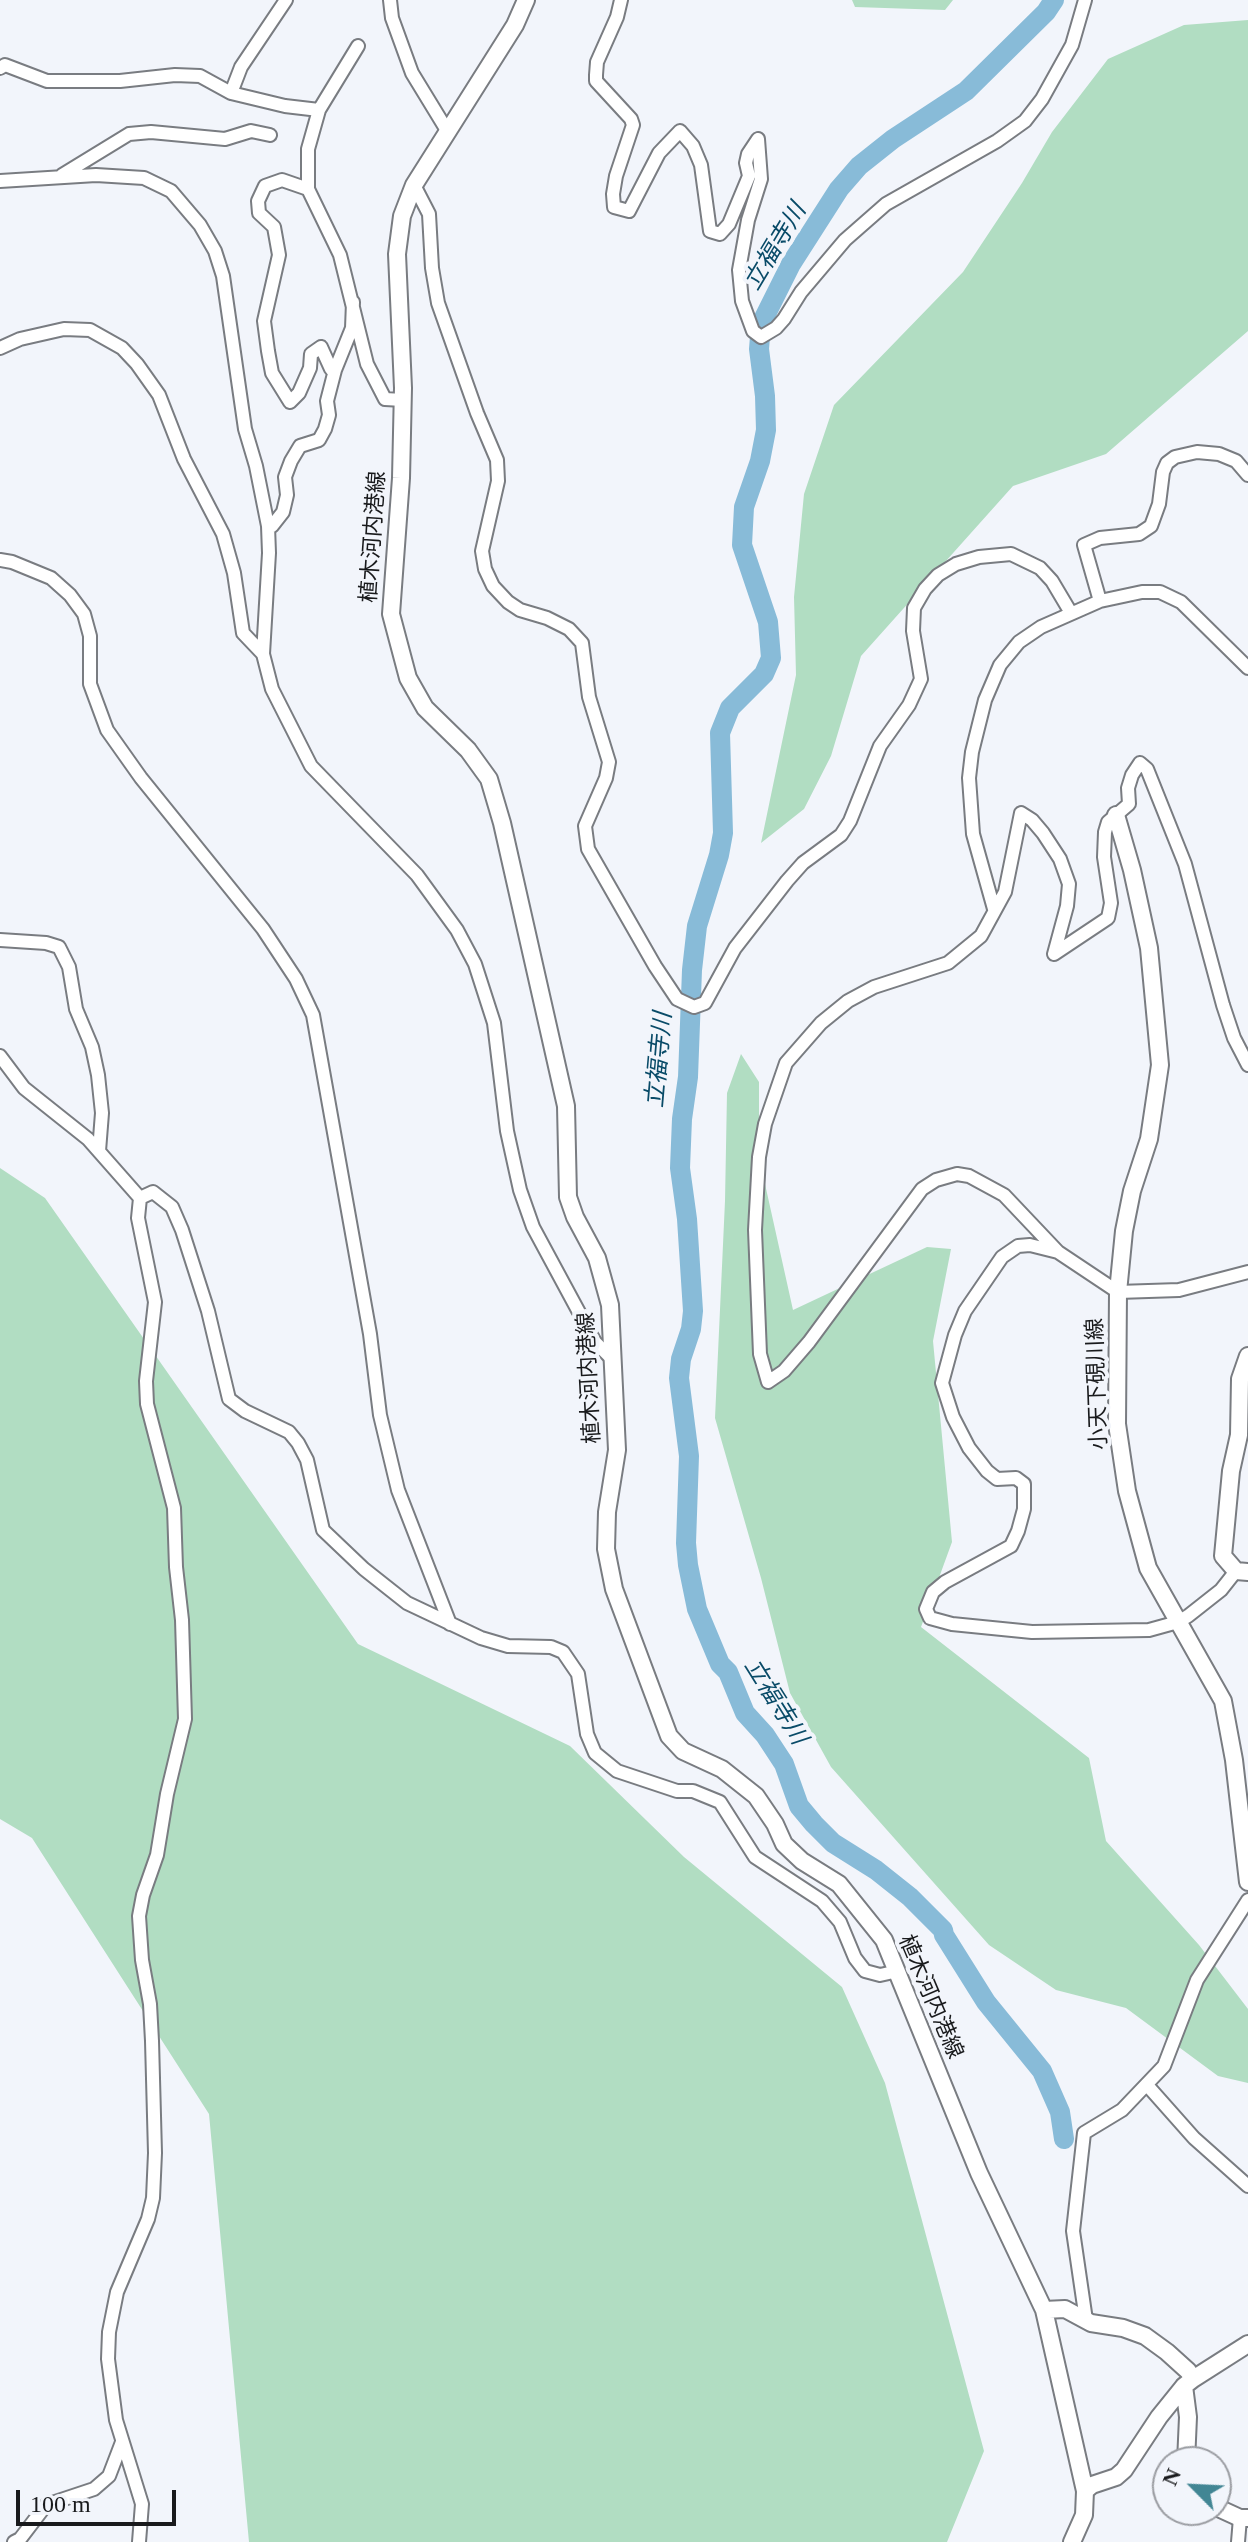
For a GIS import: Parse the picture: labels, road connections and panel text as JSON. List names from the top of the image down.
{
  "streets": {
    "main road": ["植木河内港線", "小天下硯川線"]
  },
  "water": ["立福寺川"],
  "scale_bar": "100 m",
  "north": "top left"
}
